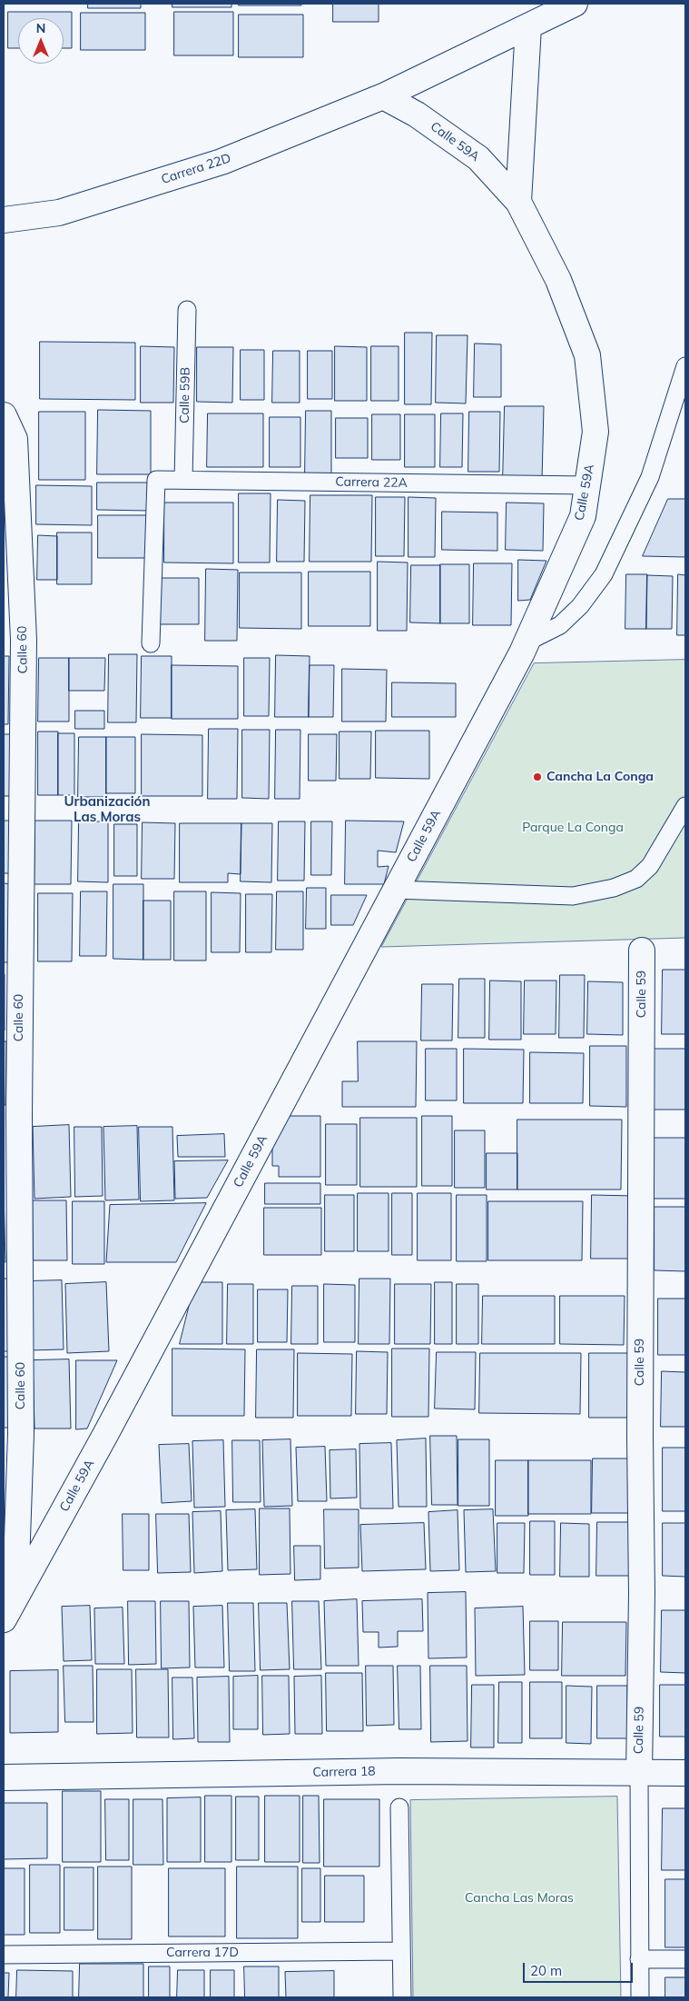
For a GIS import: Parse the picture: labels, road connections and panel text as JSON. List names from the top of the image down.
{
  "streets": {
    "street": [
      "Calle 59A",
      "Carrera 22D",
      "Calle 60",
      "Calle 59",
      "Carrera 18"
    ],
    "lane": ["Calle 59B", "Carrera 22A", "Carrera 17D"]
  },
  "crossings": [
    ["Calle 59A", "Carrera 22D"],
    ["Calle 59A", "Carrera 22A"],
    ["Calle 59A", "Calle 60"],
    ["Calle 59B", "Carrera 22A"],
    ["Calle 59", "Carrera 18"]
  ],
  "districts": ["Urbanización Las Moras"],
  "parks": ["Parque La Conga", "Cancha Las Moras"],
  "places": ["Cancha La Conga"],
  "scale_bar": "20 m",
  "north": "top"
}
